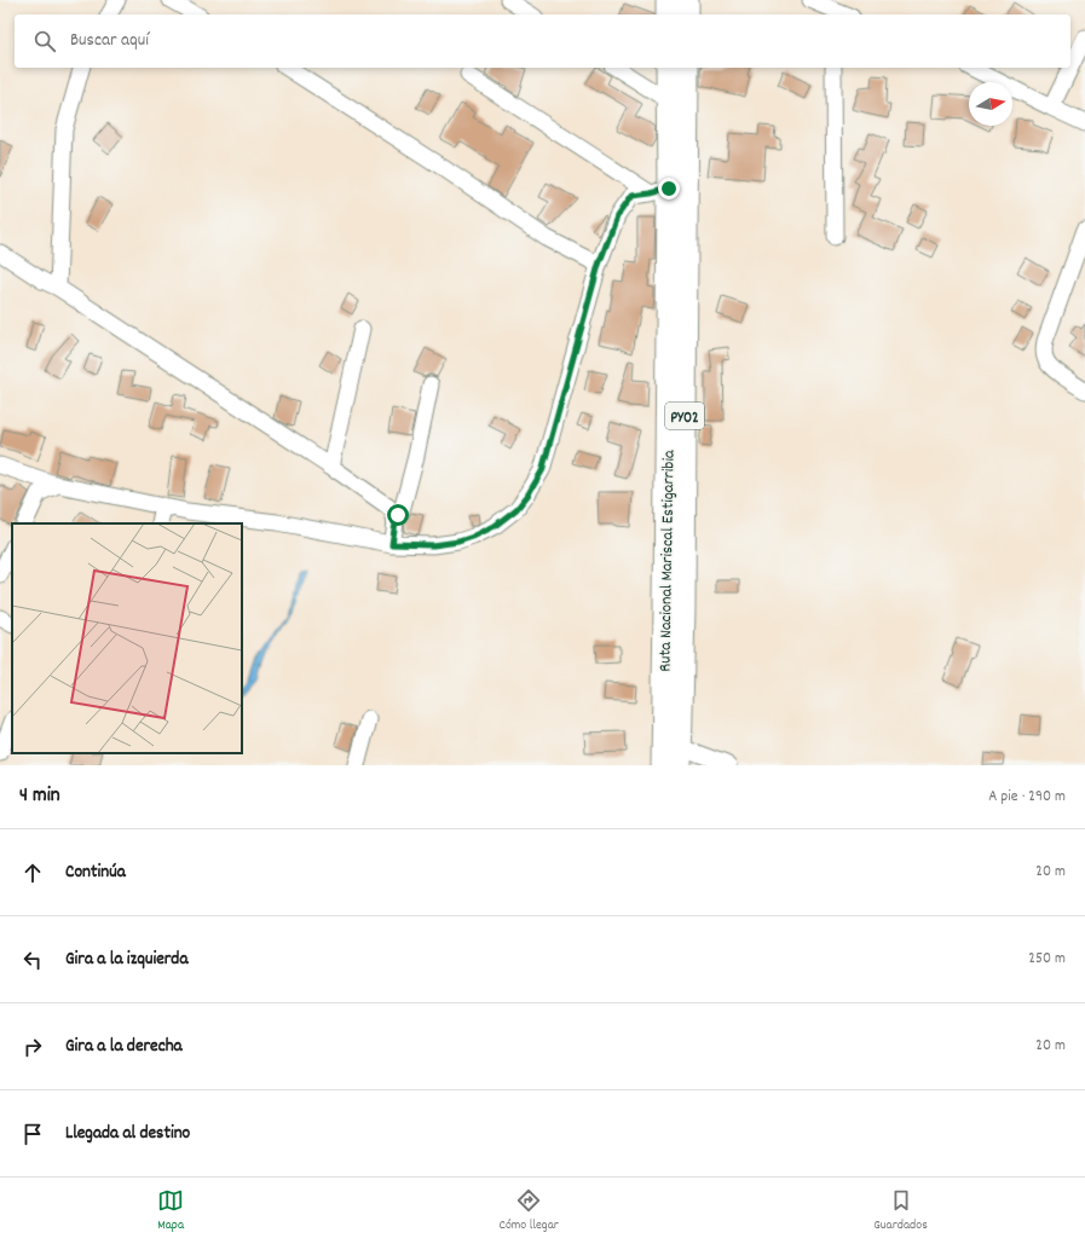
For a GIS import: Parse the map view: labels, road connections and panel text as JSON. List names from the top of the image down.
{
  "streets": {
    "highway": ["PY02", "Ruta Nacional Mariscal Estigarribia"]
  },
  "north": "right",
  "page": {
    "search": "Buscar aquí",
    "heading": ["4 min", "A pie · 290 m"],
    "list": [
      ["Continúa", "20 m"],
      ["Gira a la izquierda", "250 m"],
      ["Gira a la derecha", "20 m"],
      "Llegada al destino"
    ],
    "nav": ["Mapa", "Cómo llegar", "Guardados"]
  }
}
